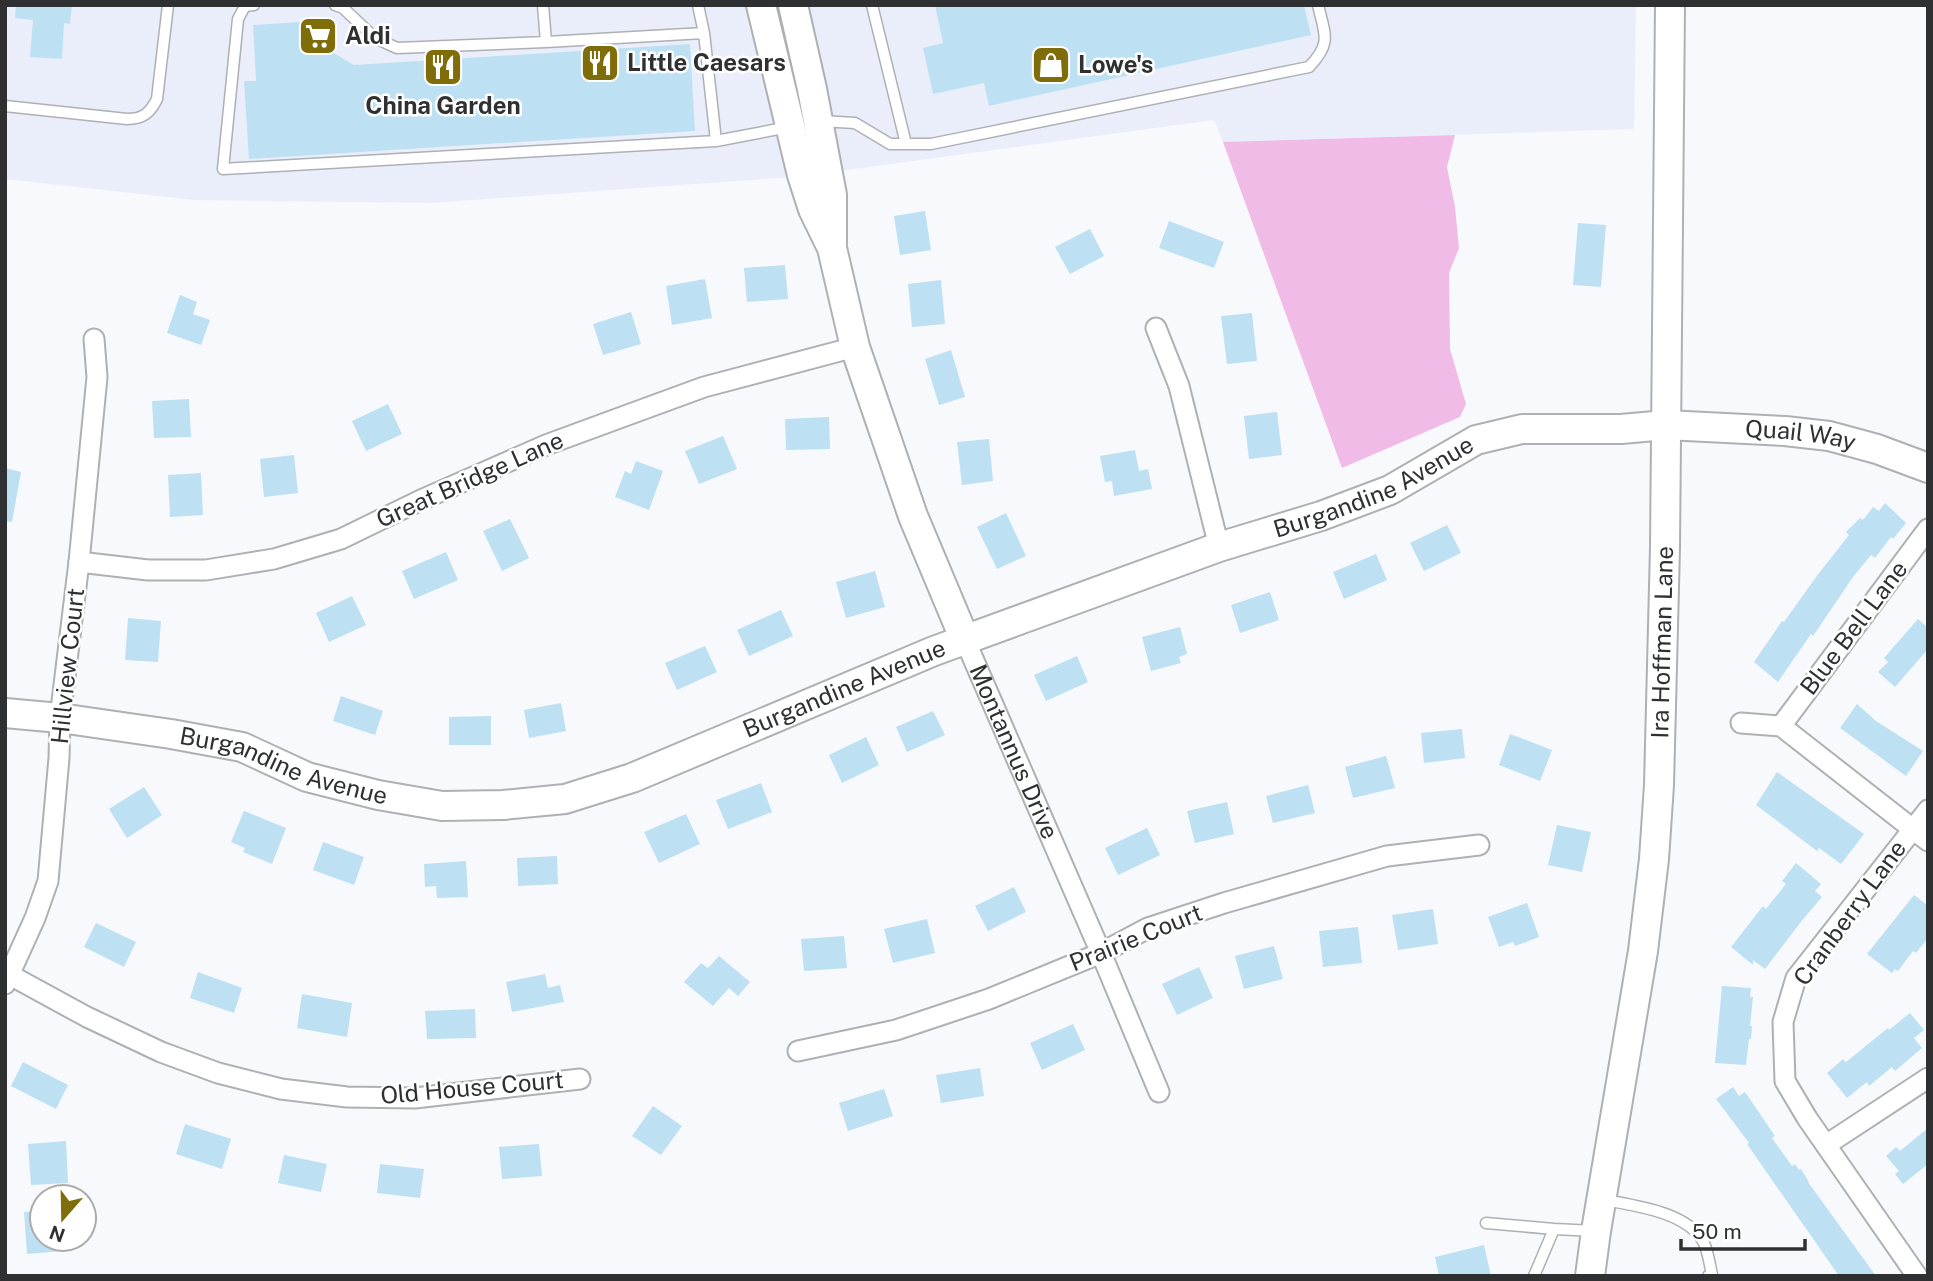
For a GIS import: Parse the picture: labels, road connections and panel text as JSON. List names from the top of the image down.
{
  "streets": {
    "street": [
      "Quail Way",
      "Great Bridge Lane",
      "Burgandine Avenue",
      "Blue Bell Lane",
      "Ira Hoffman Lane",
      "Hillview Court",
      "Montannus Drive",
      "Cranberry Lane",
      "Prairie Court",
      "Old House Court"
    ]
  },
  "crossings": [
    ["Quail Way", "Burgandine Avenue"],
    ["Quail Way", "Ira Hoffman Lane"],
    ["Great Bridge Lane", "Hillview Court"],
    ["Great Bridge Lane", "Montannus Drive"],
    ["Burgandine Avenue", "Ira Hoffman Lane"],
    ["Burgandine Avenue", "Hillview Court"],
    ["Burgandine Avenue", "Montannus Drive"],
    ["Hillview Court", "Old House Court"],
    ["Montannus Drive", "Prairie Court"]
  ],
  "places": {
    "supermarket": ["Aldi"],
    "restaurant": ["Little Caesars", "China Garden"],
    "shop": ["Lowe's"]
  },
  "scale_bar": "50 m",
  "north": "bottom"
}
